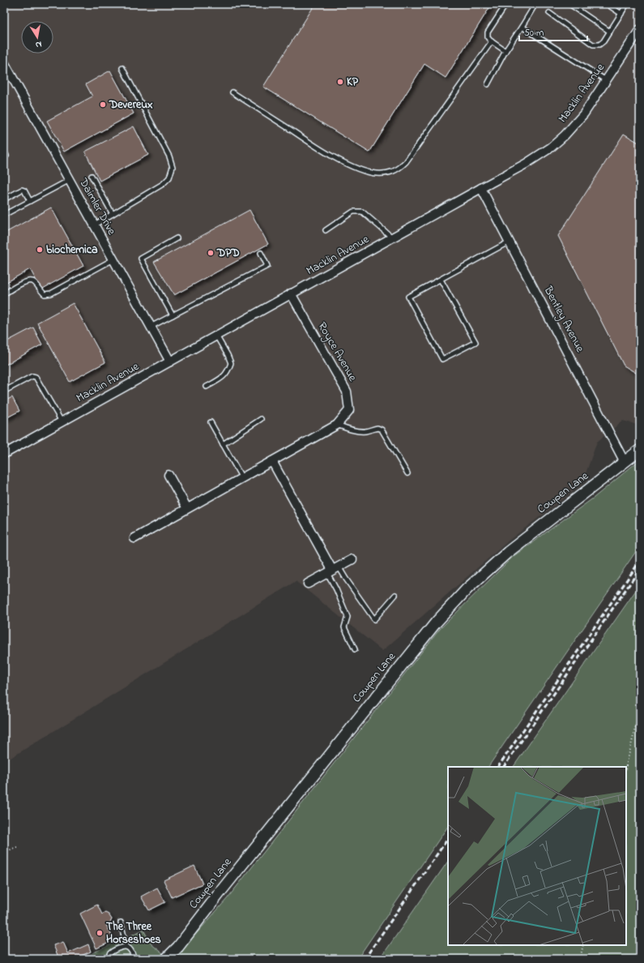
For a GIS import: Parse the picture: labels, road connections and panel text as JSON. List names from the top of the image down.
{
  "streets": {
    "street": [
      "Macklin Avenue",
      "Daimler Drive",
      "Bentley Avenue",
      "Royce Avenue",
      "Cowpen Lane"
    ]
  },
  "crossings": [
    ["Macklin Avenue", "Daimler Drive"],
    ["Macklin Avenue", "Bentley Avenue"],
    ["Macklin Avenue", "Royce Avenue"],
    ["Bentley Avenue", "Cowpen Lane"]
  ],
  "places": [
    "KP",
    "Devereux",
    "biochemica",
    "DPD",
    "The Three Horseshoes"
  ],
  "scale_bar": "50 m",
  "north": "bottom"
}
